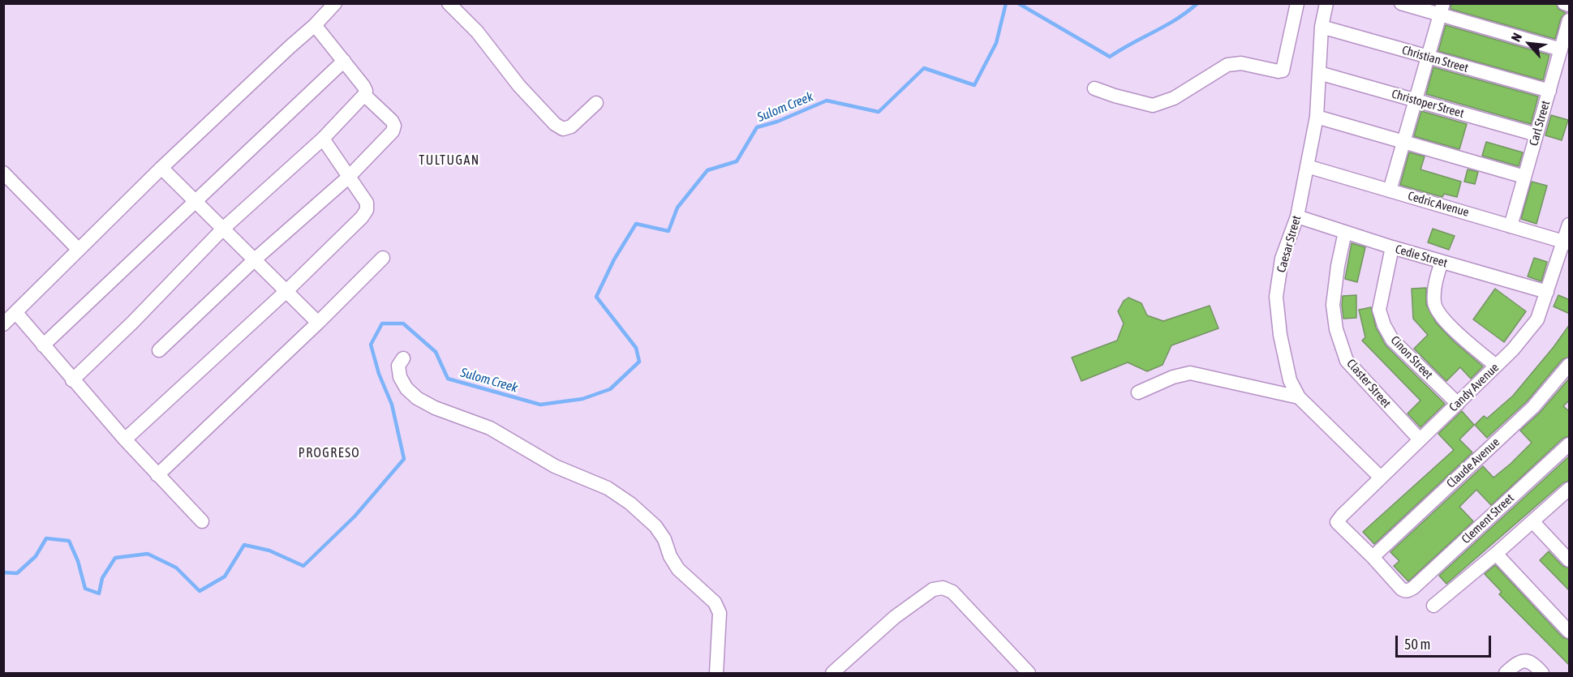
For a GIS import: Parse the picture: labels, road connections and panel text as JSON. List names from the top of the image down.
{
  "streets": {
    "street": [
      "Christian Street",
      "Christoper Street",
      "Carl Street",
      "Cedric Avenue",
      "Caesar Street",
      "Cedie Street",
      "Cinon Street",
      "Claster Street",
      "Candy Avenue",
      "Claude Avenue",
      "Clement Street"
    ]
  },
  "crossings": [
    ["Christian Street", "Carl Street"],
    ["Christian Street", "Caesar Street"],
    ["Christoper Street", "Carl Street"],
    ["Christoper Street", "Caesar Street"],
    ["Carl Street", "Cedric Avenue"],
    ["Cedric Avenue", "Caesar Street"],
    ["Cedric Avenue", "Candy Avenue"],
    ["Caesar Street", "Cedie Street"],
    ["Caesar Street", "Candy Avenue"],
    ["Cedie Street", "Cinon Street"],
    ["Cedie Street", "Claster Street"],
    ["Cedie Street", "Candy Avenue"],
    ["Cinon Street", "Candy Avenue"],
    ["Claster Street", "Candy Avenue"],
    ["Candy Avenue", "Claude Avenue"],
    ["Candy Avenue", "Clement Street"],
    ["Claude Avenue", "Clement Street"]
  ],
  "districts": ["TULTUGAN", "PROGRESO"],
  "water": ["Sulom Creek"],
  "scale_bar": "50 m",
  "north": "top left"
}
